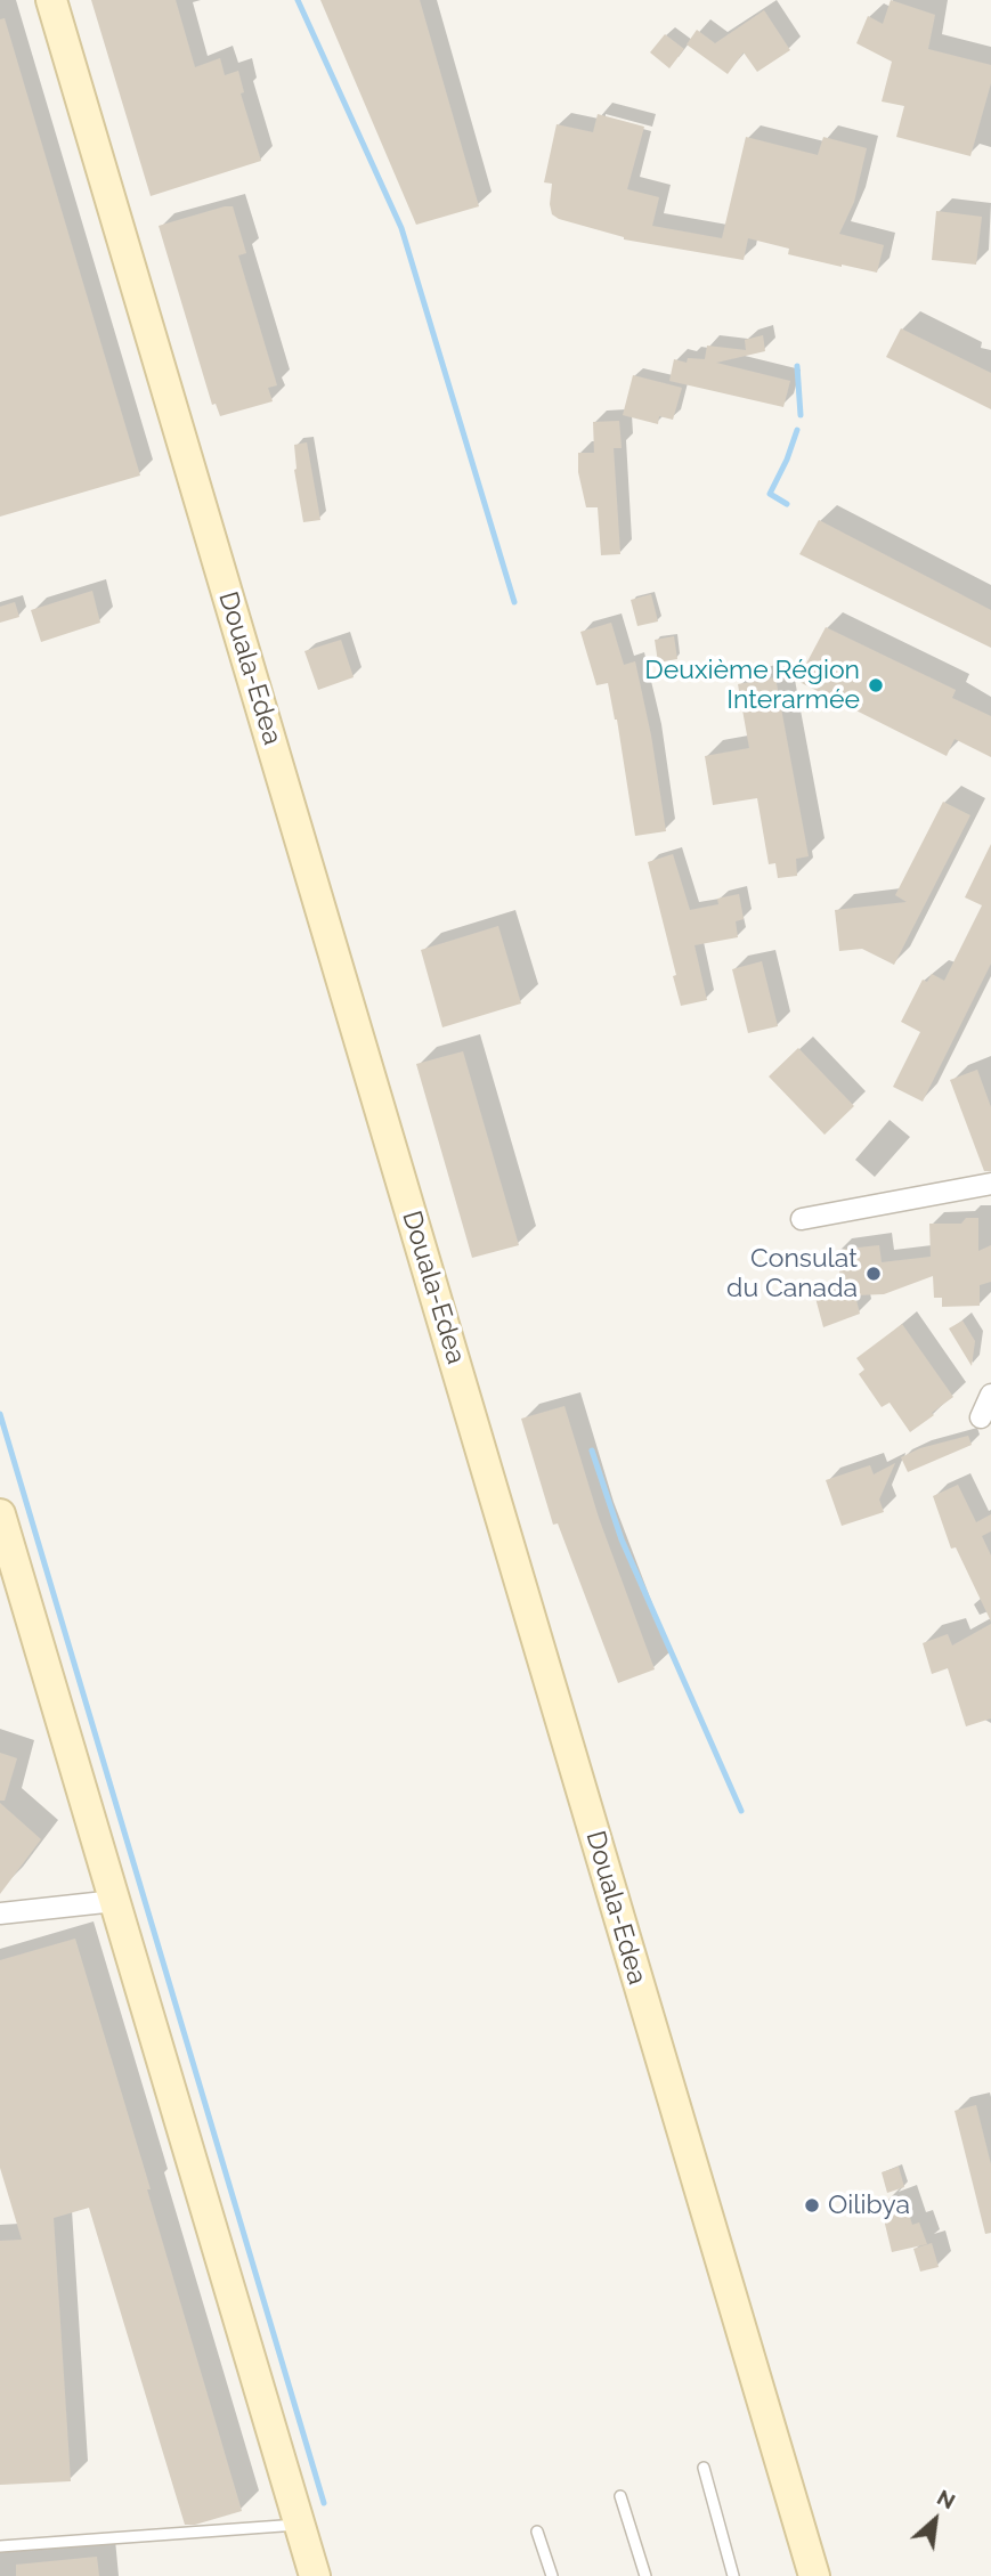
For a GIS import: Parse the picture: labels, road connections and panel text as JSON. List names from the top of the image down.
{
  "streets": {
    "main road": ["Douala-Edea"]
  },
  "places": ["Deuxième Région Interarmée", "Consulat du Canada", "Oilibya"],
  "north": "top right"
}
